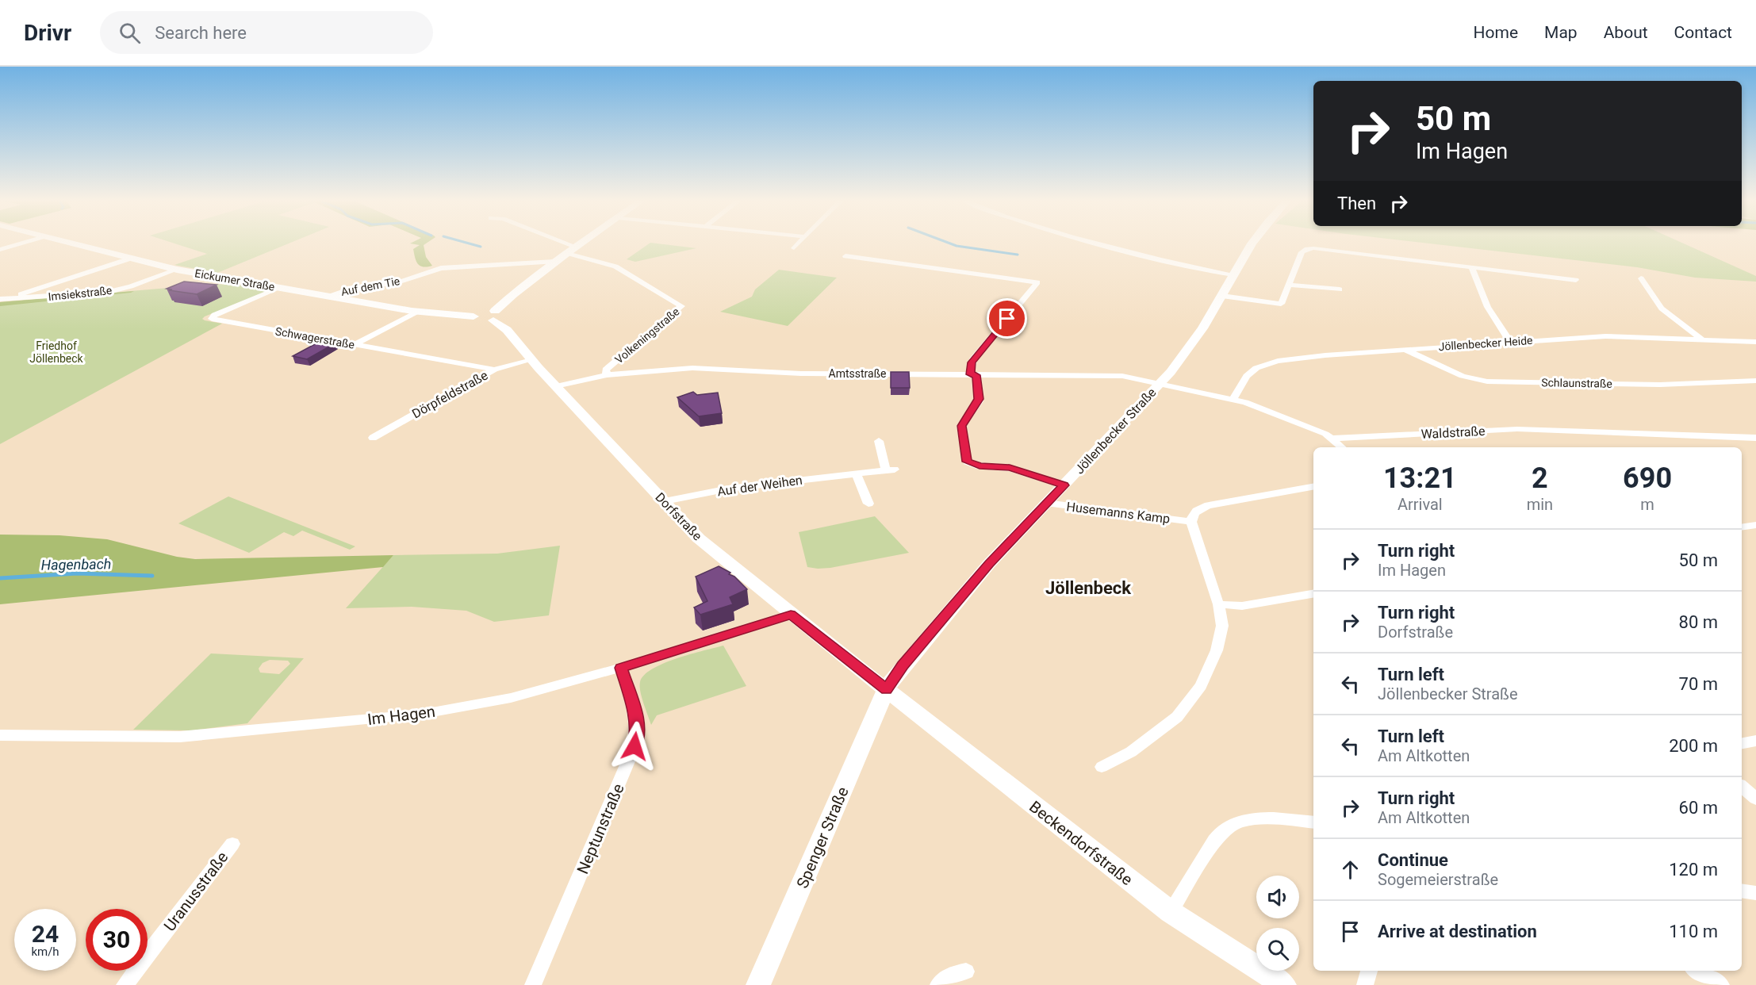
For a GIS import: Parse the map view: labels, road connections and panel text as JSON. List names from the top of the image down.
{
  "streets": {
    "main road": [
      "Eickumer Straße",
      "Jöllenbecker Straße",
      "Dorfstraße",
      "Spenger Straße",
      "Beckendorfstraße"
    ],
    "street": [
      "Auf dem Tie",
      "Imsiekstraße",
      "Volkeningstraße",
      "Schwagerstraße",
      "Jöllenbecker Heide",
      "Amtsstraße",
      "Schlaunstraße",
      "Dörpfeldstraße",
      "Waldstraße",
      "Auf der Weihen",
      "Husemanns Kamp",
      "Im Hagen",
      "Neptunstraße",
      "Uranusstraße"
    ]
  },
  "crossings": [
    ["Eickumer Straße", "Auf dem Tie"],
    ["Eickumer Straße", "Imsiekstraße"],
    ["Eickumer Straße", "Schwagerstraße"],
    ["Eickumer Straße", "Dorfstraße"],
    ["Volkeningstraße", "Amtsstraße"],
    ["Schwagerstraße", "Dörpfeldstraße"],
    ["Jöllenbecker Heide", "Schlaunstraße"],
    ["Amtsstraße", "Jöllenbecker Straße"],
    ["Amtsstraße", "Dorfstraße"],
    ["Dörpfeldstraße", "Dorfstraße"],
    ["Jöllenbecker Straße", "Husemanns Kamp"],
    ["Jöllenbecker Straße", "Dorfstraße"],
    ["Jöllenbecker Straße", "Spenger Straße"],
    ["Jöllenbecker Straße", "Beckendorfstraße"],
    ["Auf der Weihen", "Dorfstraße"],
    ["Dorfstraße", "Im Hagen"],
    ["Dorfstraße", "Spenger Straße"],
    ["Dorfstraße", "Beckendorfstraße"],
    ["Im Hagen", "Neptunstraße"],
    ["Spenger Straße", "Beckendorfstraße"]
  ],
  "districts": ["Jöllenbeck"],
  "water": ["Hagenbach"],
  "parks": ["Friedhof Jöllenbeck"],
  "page": {
    "header": "Drivr",
    "search": "Search here",
    "nav": [
      "Home",
      "Map",
      "About",
      "Contact"
    ],
    "turn": ["50 m", "Im Hagen"],
    "then": "Then",
    "eta": [
      "13:21",
      "Arrival",
      "2",
      "min",
      "690",
      "m"
    ],
    "list": [
      {
        "name": "Turn right",
        "note": "Im Hagen",
        "value": "50 m"
      },
      {
        "name": "Turn right",
        "note": "Dorfstraße",
        "value": "80 m"
      },
      {
        "name": "Turn left",
        "note": "Jöllenbecker Straße",
        "value": "70 m"
      },
      {
        "name": "Turn left",
        "note": "Am Altkotten",
        "value": "200 m"
      },
      {
        "name": "Turn right",
        "note": "Am Altkotten",
        "value": "60 m"
      },
      {
        "name": "Continue",
        "note": "Sogemeierstraße",
        "value": "120 m"
      },
      {
        "name": "Arrive at destination",
        "value": "110 m"
      }
    ],
    "speed": "24 km/h",
    "limit": "30"
  }
}
